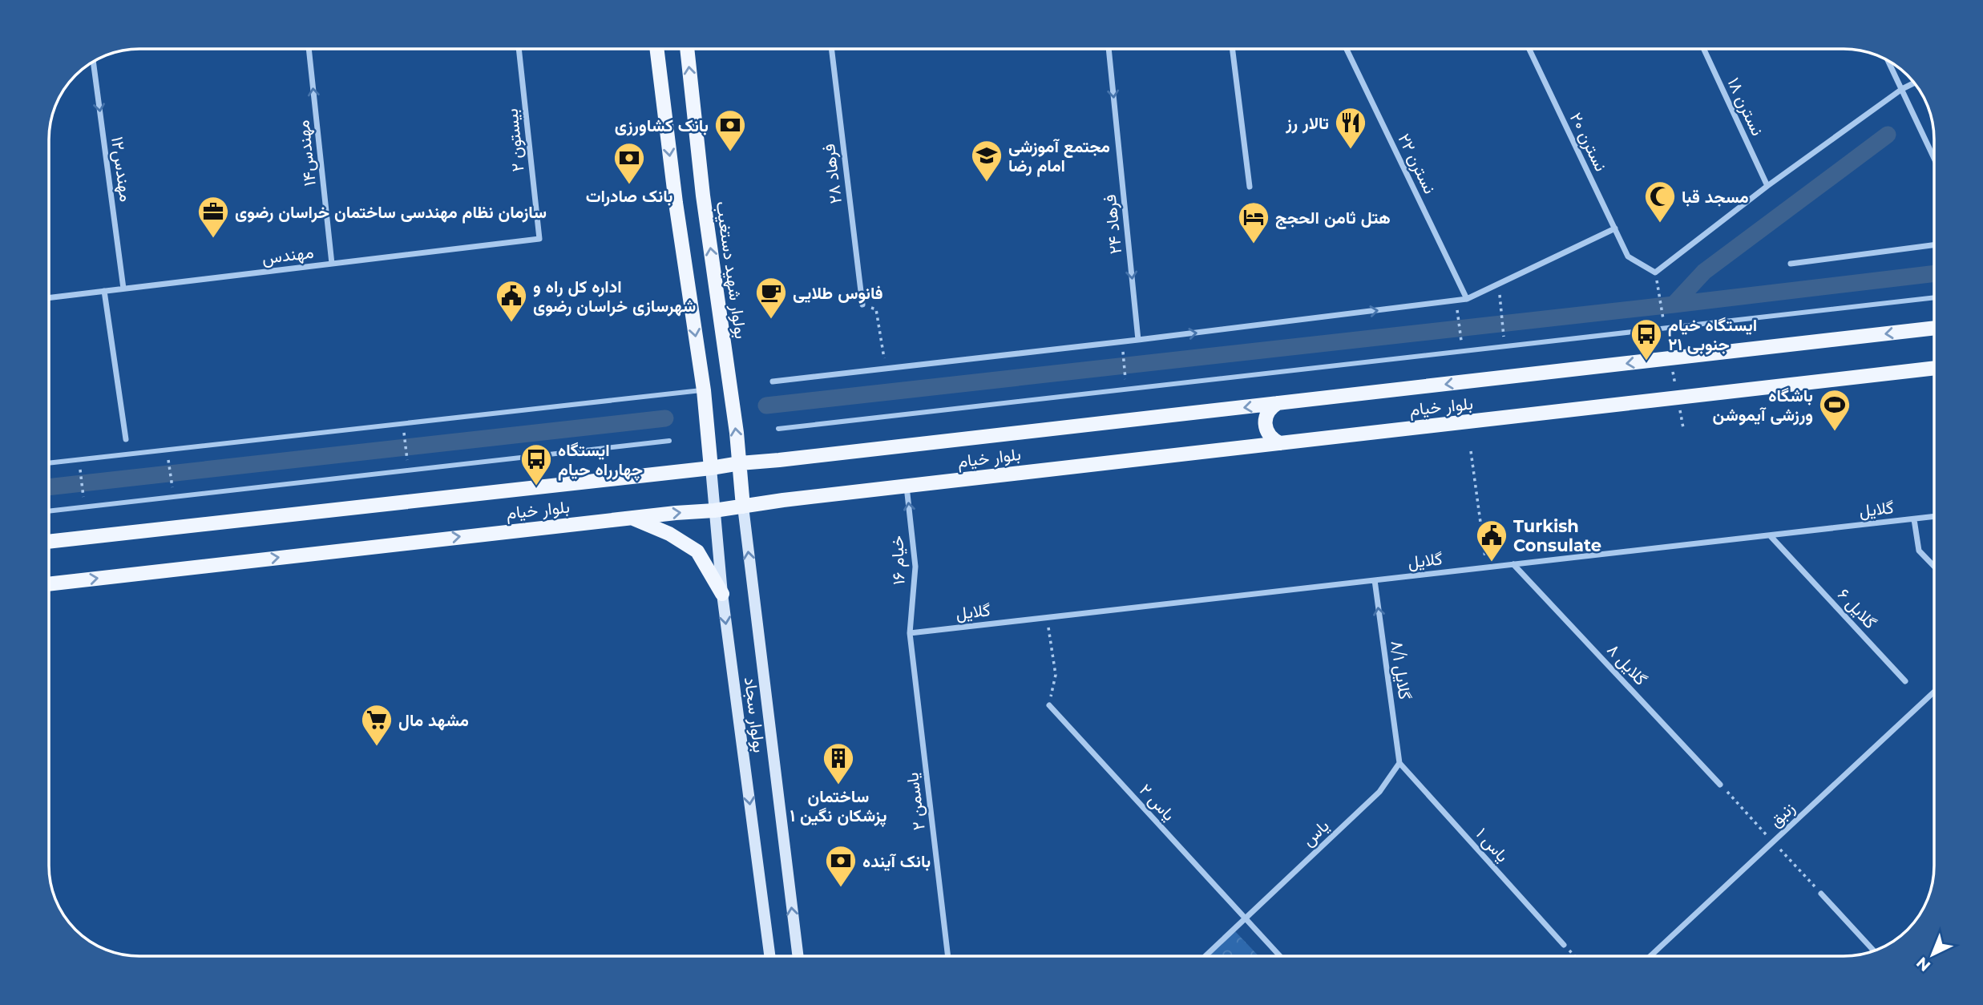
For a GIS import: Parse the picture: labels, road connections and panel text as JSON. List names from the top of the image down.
{
  "streets": {
    "main road": ["بولوار شهید دستغیب", "بلوار خیام", "بولوار سجاد"],
    "street": [
      "نسترن ۱۸",
      "بیستون ۲",
      "نسترن ۲۰",
      "مهندس۱۴",
      "نسترن ۲۲",
      "مهندس۱۲",
      "فرهاد ۲۸",
      "فرهاد ۲۴",
      "مهندس",
      "گلایل",
      "خیام ۱۶",
      "گلایل ۶",
      "گلایل ۸",
      "گلایل ۸/۱",
      "یاسمن ۲",
      "یاس ۲",
      "زنبق",
      "یاس",
      "یاس ۱"
    ]
  },
  "crossings": [
    ["بیستون ۲", "مهندس"],
    ["مهندس۱۴", "مهندس"],
    ["مهندس۱۲", "مهندس"],
    ["بولوار شهید دستغیب", "بلوار خیام"],
    ["بولوار شهید دستغیب", "بولوار سجاد"],
    ["بلوار خیام", "خیام ۱۶"],
    ["بلوار خیام", "بولوار سجاد"],
    ["گلایل", "خیام ۱۶"],
    ["گلایل", "گلایل ۶"],
    ["گلایل", "گلایل ۸"],
    ["گلایل", "گلایل ۸/۱"],
    ["گلایل", "یاسمن ۲"],
    ["خیام ۱۶", "یاسمن ۲"],
    ["گلایل ۸/۱", "یاس"],
    ["گلایل ۸/۱", "یاس ۱"],
    ["یاس ۲", "یاس"],
    ["یاس", "یاس ۱"]
  ],
  "one_way": [
    "مهندس۱۴",
    "مهندس۱۲",
    "فرهاد ۲۴",
    "خیام ۱۶",
    "گلایل ۸/۱"
  ],
  "places": {
    "restaurant": ["تالار رز"],
    "bank": ["بانک کشاورزی", "بانک صادرات", "بانک آینده"],
    "school or university": ["مجتمع آموزشی امام رضا"],
    "mosque": ["مسجد قبا"],
    "office": ["سازمان نظام مهندسی ساختمان خراسان رضوی"],
    "hotel": ["هتل ثامن الحجج"],
    "cafe": ["فانوس طلایی"],
    "public building": ["اداره کل راه و شهرسازی خراسان رضوی", "Turkish Consulate"],
    "bus stop": ["ایستگاه خیام جنوبی ۲۱", "ایستگاه چهارراه حیام"],
    "sports": ["باشگاه ورزشی آیموشن"],
    "supermarket": ["مشهد مال"],
    "building": ["ساختمان پزشکان نگین ۱"]
  },
  "north": "bottom left"
}
